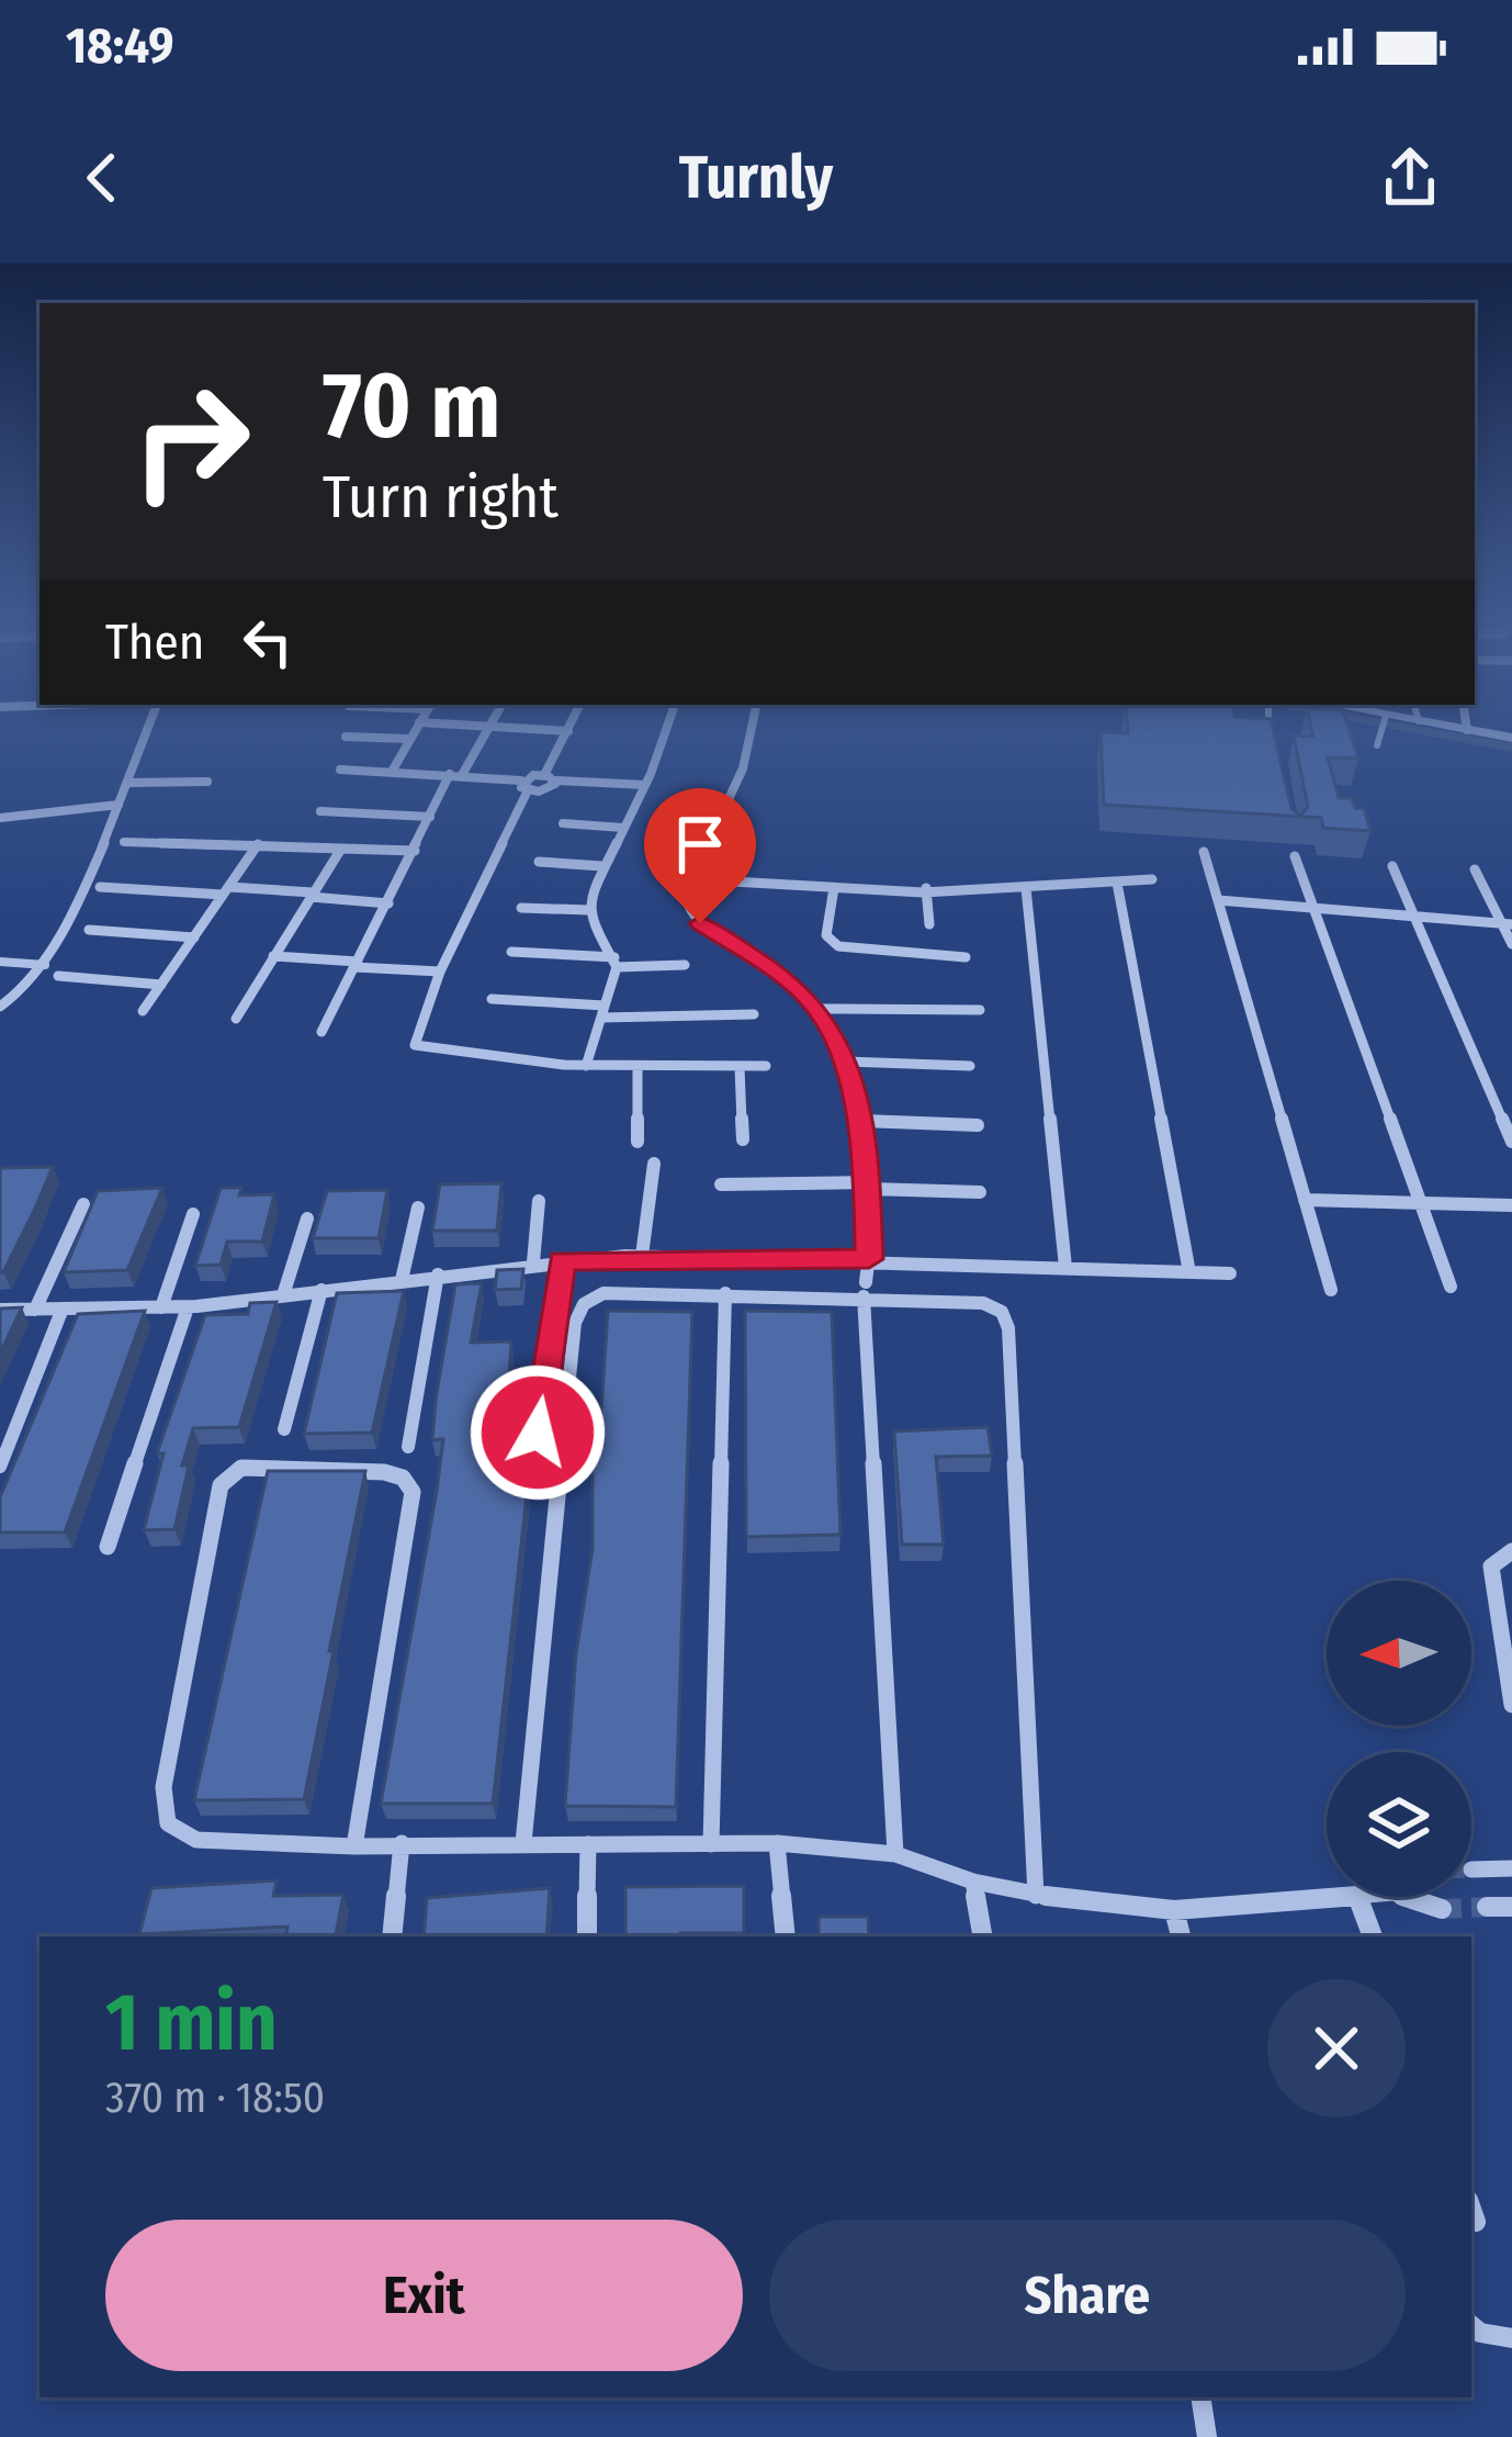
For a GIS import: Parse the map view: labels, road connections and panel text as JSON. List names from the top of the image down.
{
  "north": "left",
  "page": {
    "status": "18:49",
    "header": "Turnly",
    "turn": ["70 m", "Turn right"],
    "then": "Then",
    "heading": ["1 min", "370 m · 18:50"],
    "buttons": ["Exit", "Share"]
  }
}
